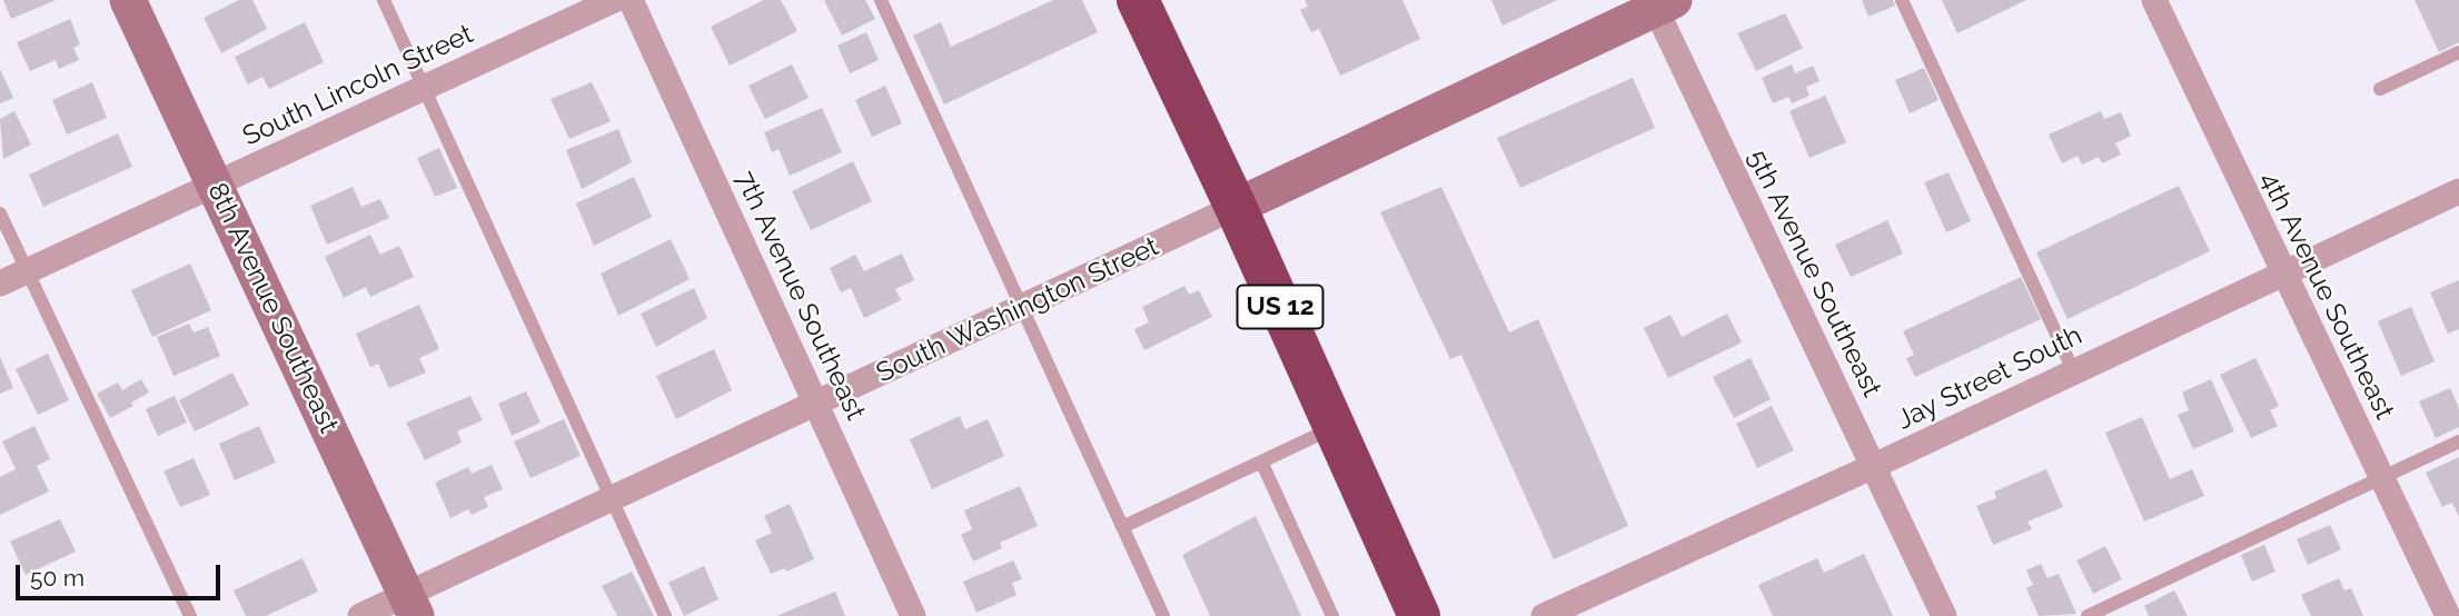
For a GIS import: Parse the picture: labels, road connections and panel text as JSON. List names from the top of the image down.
{
  "streets": {
    "highway": ["US 12"],
    "street": [
      "South Lincoln Street",
      "5th Avenue Southeast",
      "7th Avenue Southeast",
      "4th Avenue Southeast",
      "8th Avenue Southeast",
      "South Washington Street",
      "Jay Street South"
    ]
  },
  "crossings": [
    ["South Lincoln Street", "8th Avenue Southeast"],
    ["5th Avenue Southeast", "South Washington Street"],
    ["5th Avenue Southeast", "Jay Street South"],
    ["7th Avenue Southeast", "South Washington Street"],
    ["4th Avenue Southeast", "Jay Street South"],
    ["US 12", "South Washington Street"],
    ["8th Avenue Southeast", "South Washington Street"]
  ],
  "scale_bar": "50 m"
}
